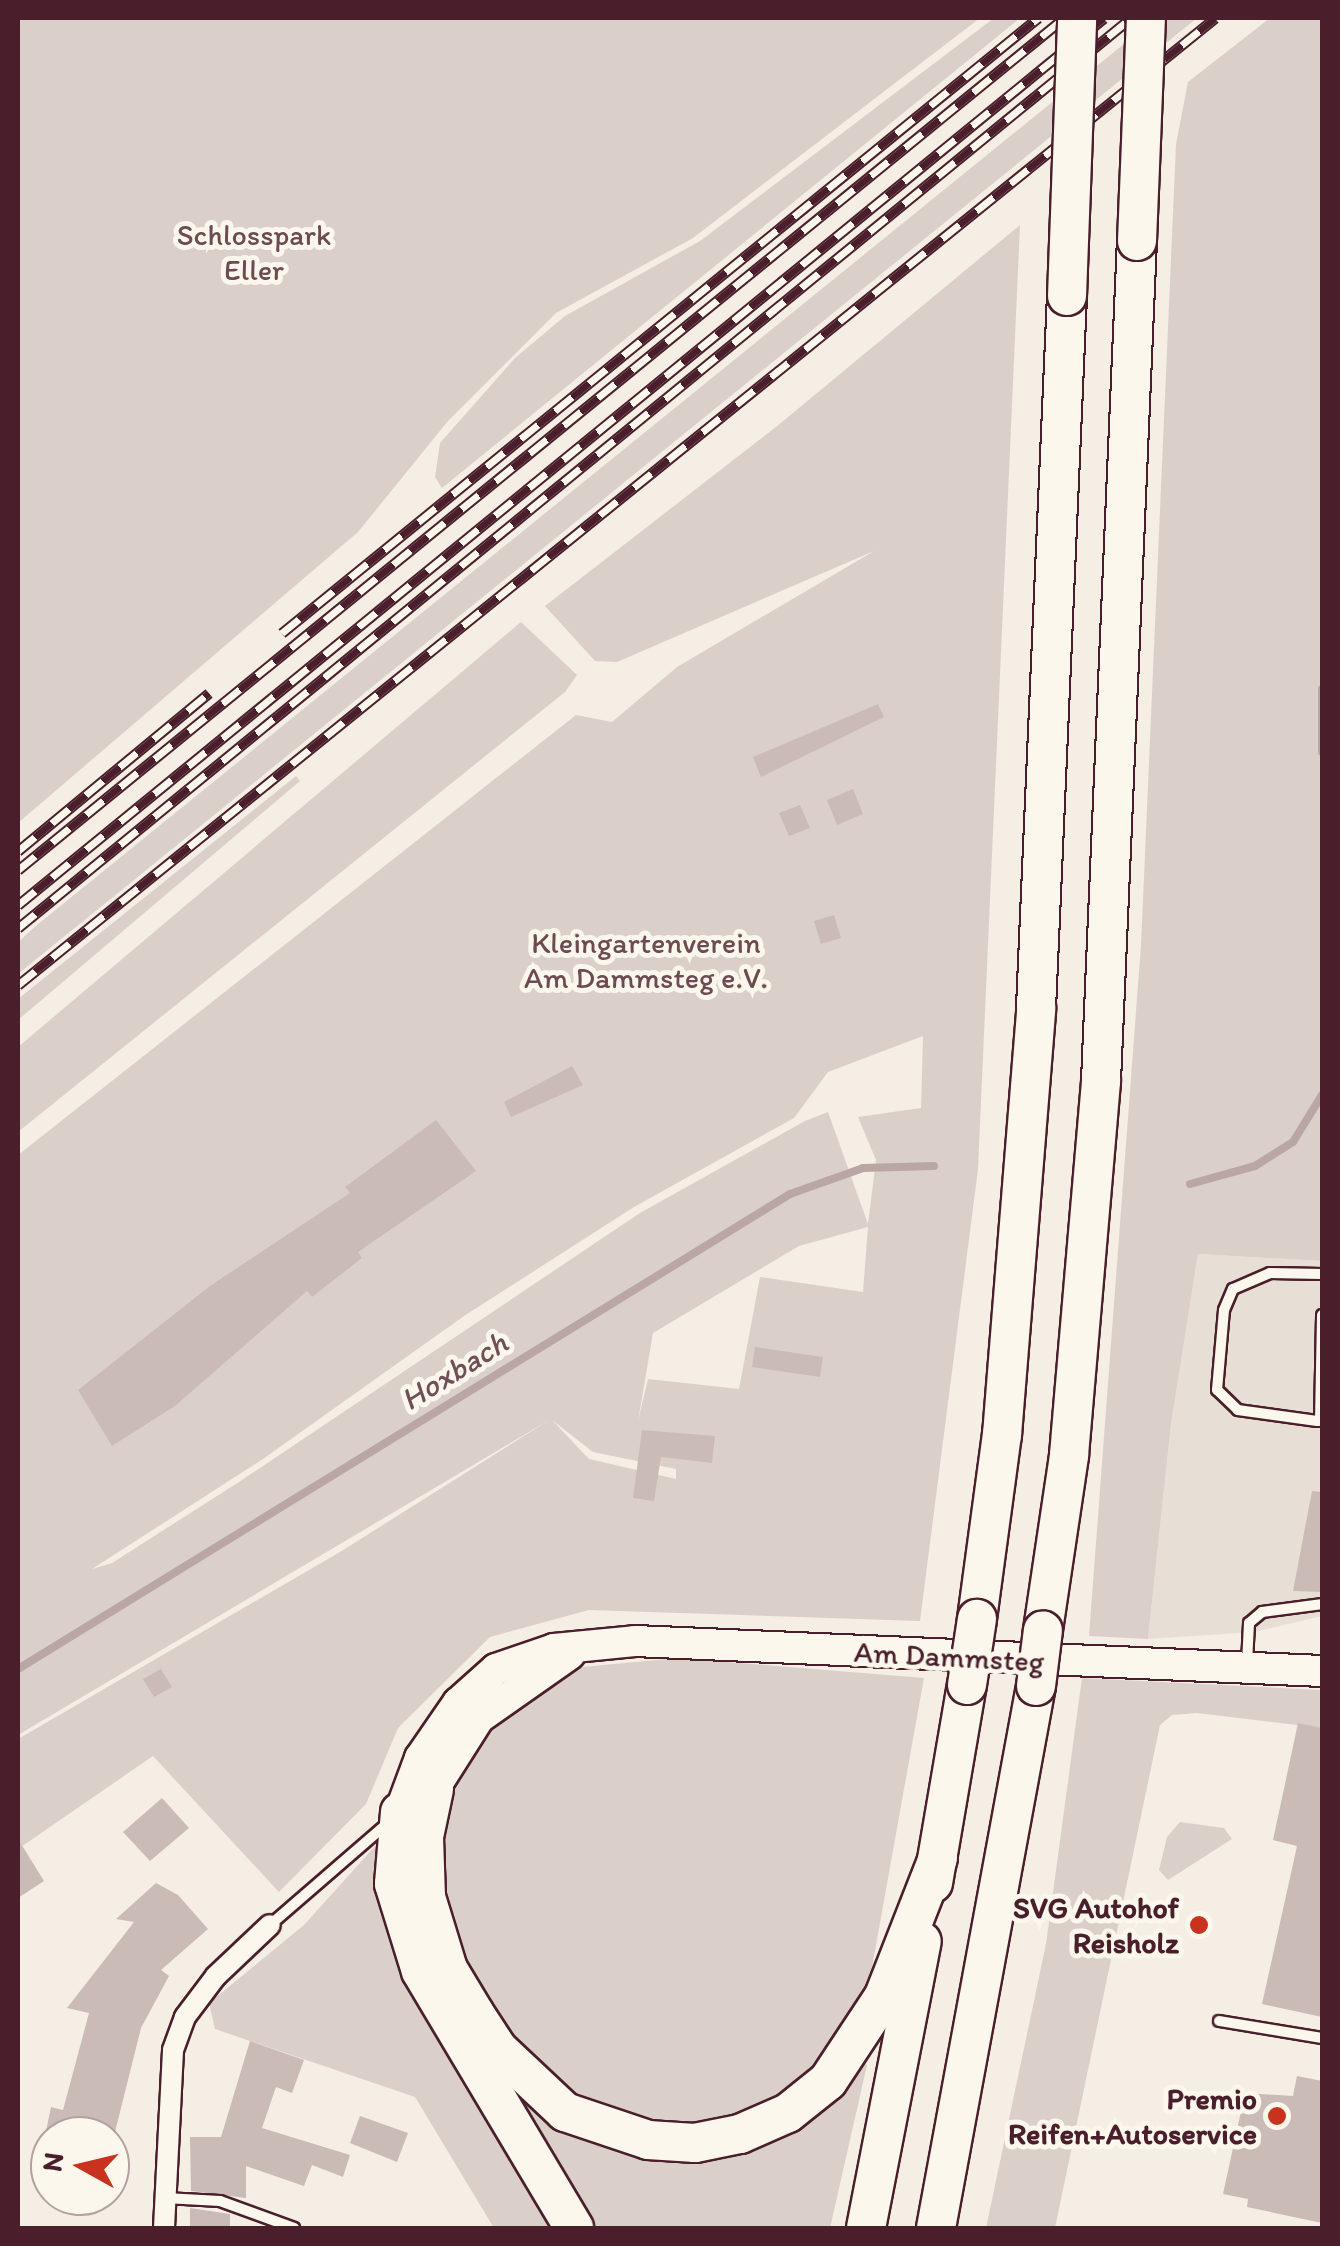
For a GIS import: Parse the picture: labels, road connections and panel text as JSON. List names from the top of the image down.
{
  "streets": {
    "main road": ["Am Dammsteg"]
  },
  "water": ["Hoxbach"],
  "parks": ["Schlosspark Eller", "Kleingartenverein Am Dammsteg e.V."],
  "places": ["SVG Autohof Reisholz", "Premio Reifen+Autoservice"],
  "north": "left"
}
